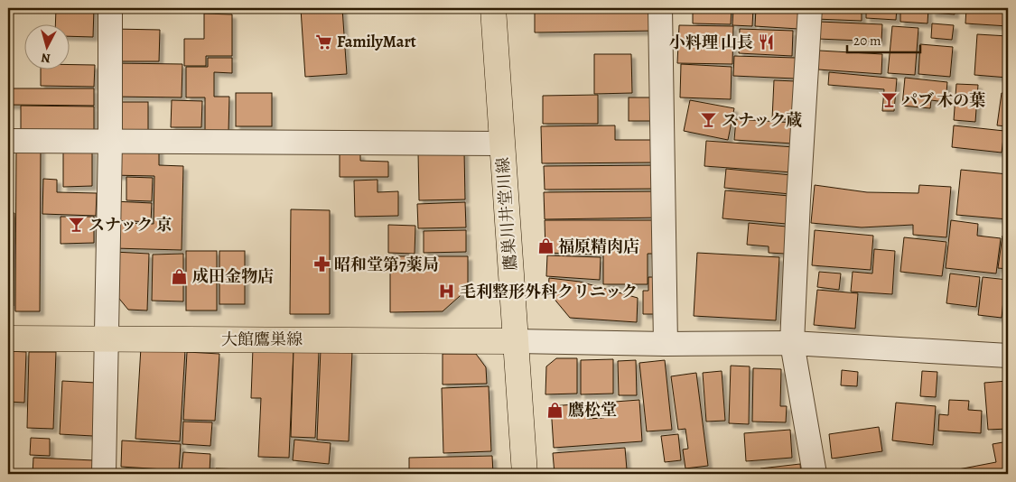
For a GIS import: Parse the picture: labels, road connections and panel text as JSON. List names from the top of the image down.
{
  "streets": {
    "main road": ["鷹巣川井堂川線", "大館鷹巣線"]
  },
  "crossings": [
    ["鷹巣川井堂川線", "大館鷹巣線"]
  ],
  "places": {
    "supermarket": ["FamilyMart"],
    "restaurant": ["小料理 山長"],
    "bar": ["パブ 木の葉", "スナック蔵", "スナック 京"],
    "shop": ["福原精肉店", "成田金物店", "鷹松堂"],
    "pharmacy": ["昭和堂第7薬局"],
    "hospital": ["毛利整形外科クリニック"]
  },
  "scale_bar": "20 m",
  "north": "bottom"
}
